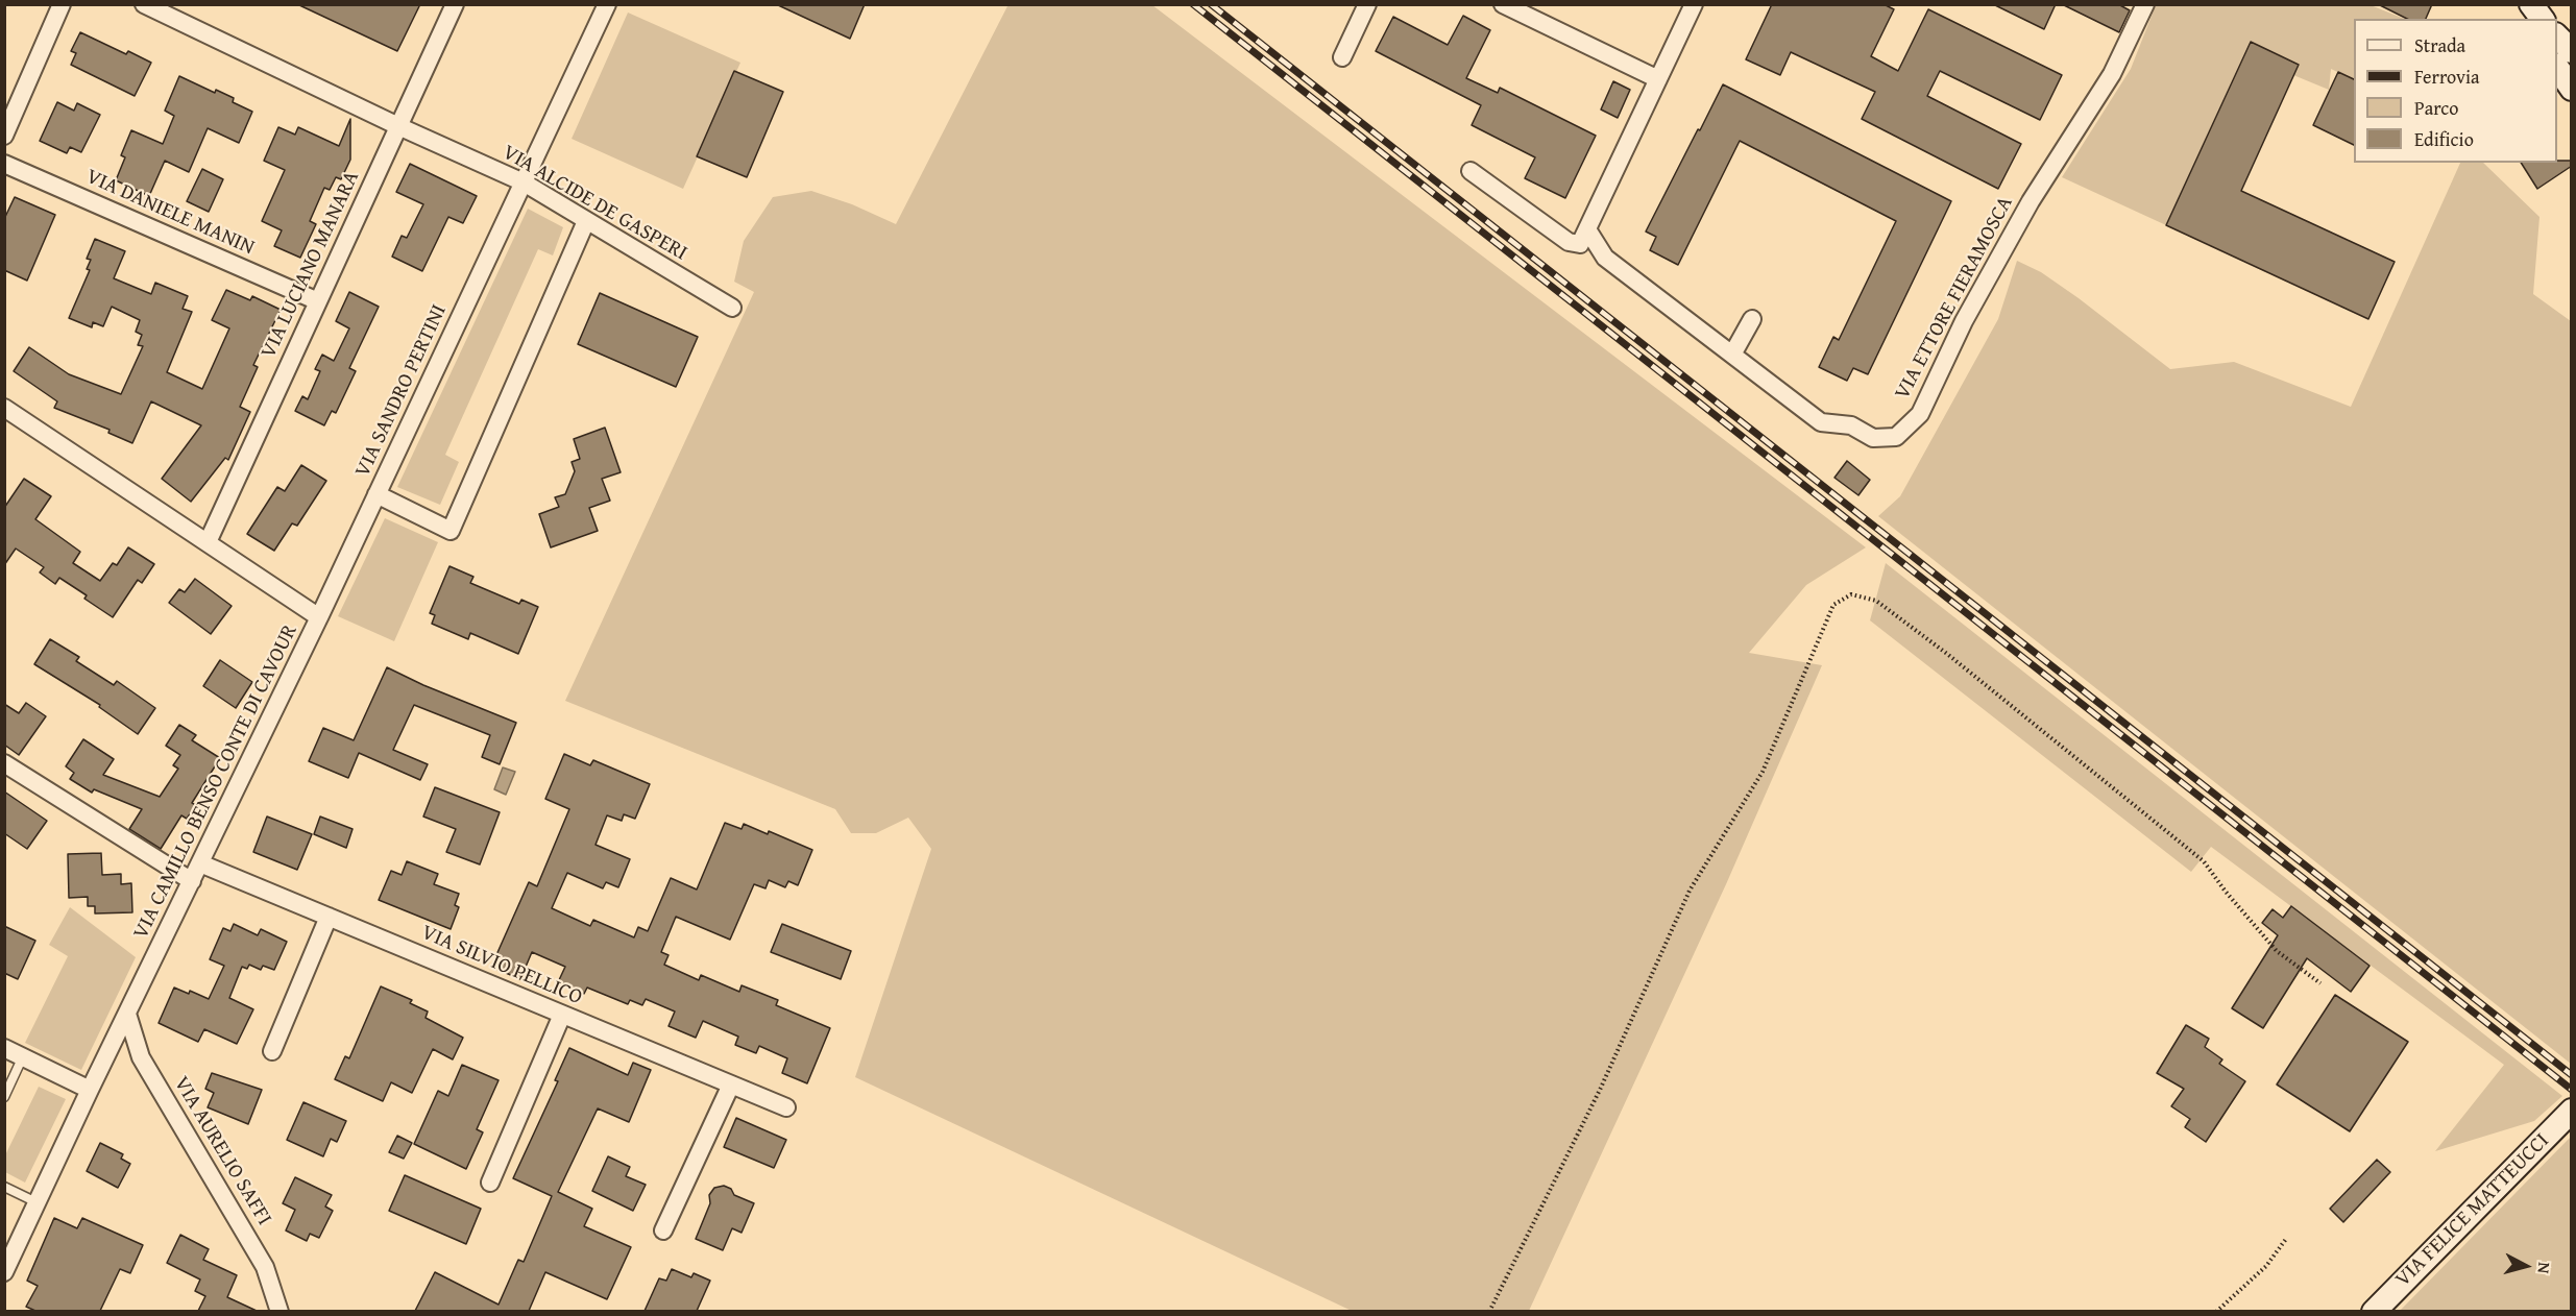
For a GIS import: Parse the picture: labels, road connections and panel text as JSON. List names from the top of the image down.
{
  "streets": {
    "main road": ["VIA FELICE MATTEUCCI"],
    "street": [
      "VIA ALCIDE DE GASPERI",
      "VIA DANIELE MANIN",
      "VIA LUCIANO MANARA",
      "VIA ETTORE FIERAMOSCA",
      "VIA SANDRO PERTINI",
      "VIA CAMILLO BENSO CONTE DI CAVOUR",
      "VIA SILVIO PELLICO",
      "VIA AURELIO SAFFI"
    ]
  },
  "crossings": [
    ["VIA ALCIDE DE GASPERI", "VIA LUCIANO MANARA"],
    ["VIA ALCIDE DE GASPERI", "VIA SANDRO PERTINI"],
    ["VIA DANIELE MANIN", "VIA LUCIANO MANARA"],
    ["VIA LUCIANO MANARA", "VIA CAMILLO BENSO CONTE DI CAVOUR"],
    ["VIA SANDRO PERTINI", "VIA CAMILLO BENSO CONTE DI CAVOUR"],
    ["VIA CAMILLO BENSO CONTE DI CAVOUR", "VIA SILVIO PELLICO"],
    ["VIA CAMILLO BENSO CONTE DI CAVOUR", "VIA AURELIO SAFFI"]
  ],
  "legend": [
    "Strada",
    "Ferrovia",
    "Parco",
    "Edificio"
  ],
  "north": "right"
}
